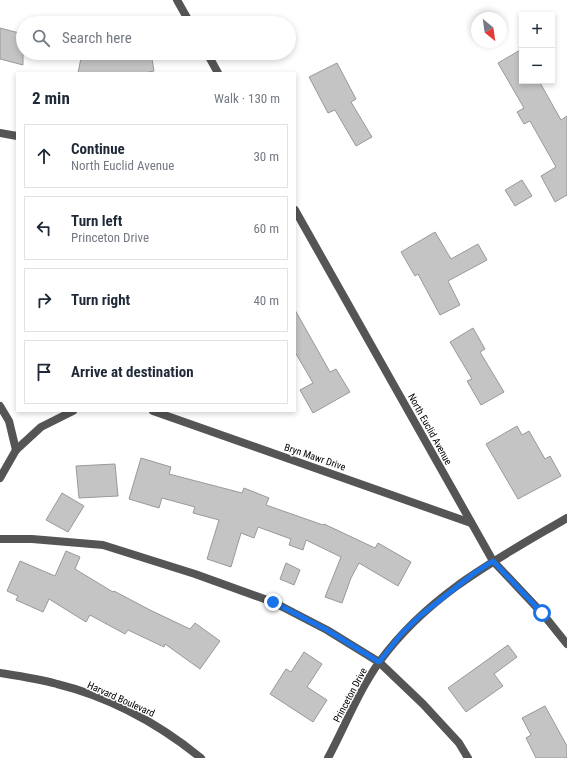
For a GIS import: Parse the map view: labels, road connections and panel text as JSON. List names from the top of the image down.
{
  "streets": {
    "street": [
      "North Euclid Avenue",
      "Bryn Mawr Drive",
      "Princeton Drive",
      "Harvard Boulevard"
    ]
  },
  "crossings": [
    ["North Euclid Avenue", "Bryn Mawr Drive"],
    ["North Euclid Avenue", "Princeton Drive"]
  ],
  "north": "bottom right",
  "page": {
    "map_buttons": ["+", "−"],
    "search": "Search here",
    "heading": ["2 min", "Walk · 130 m"],
    "list": [
      ["Continue", "North Euclid Avenue", "30 m"],
      ["Turn left", "Princeton Drive", "60 m"],
      ["Turn right", "40 m"],
      "Arrive at destination"
    ]
  }
}
